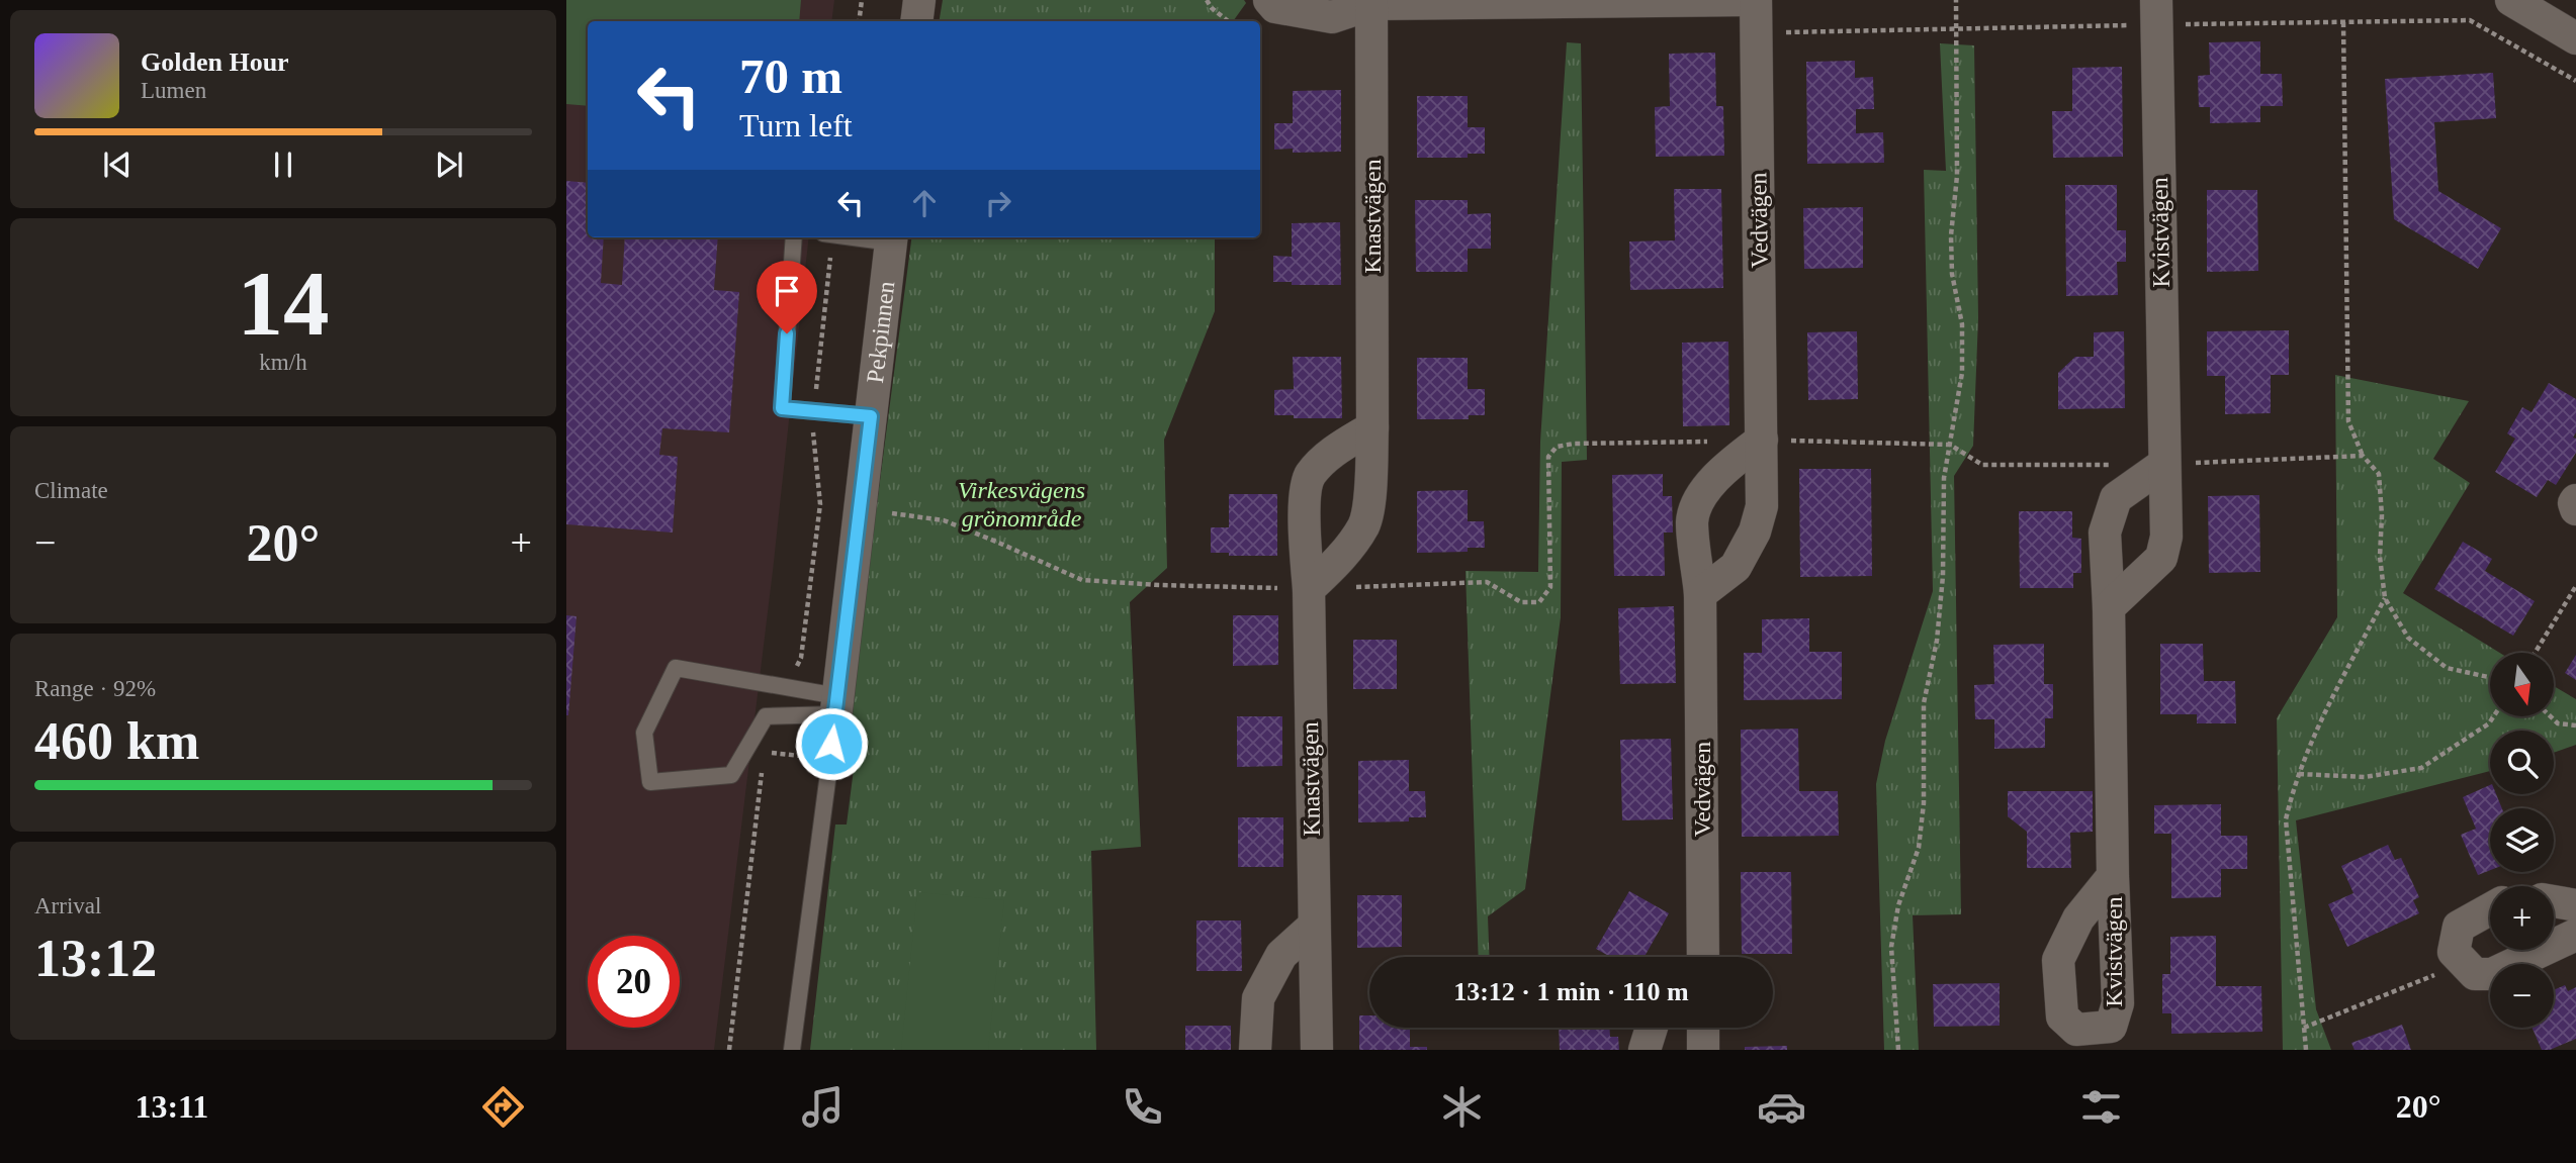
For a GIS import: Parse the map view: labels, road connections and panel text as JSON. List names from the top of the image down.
{
  "streets": {
    "street": [
      "Knastvägen",
      "Vedvägen",
      "Kvistvägen",
      "Pekpinnen"
    ]
  },
  "parks": ["Virkesvägens grönområde"],
  "north": "bottom",
  "page": {
    "turn": ["70 m", "Turn left"],
    "song": ["Golden Hour", "Lumen"],
    "tile": [
      ["14", "km/h"],
      "Climate",
      ["Range · 92%", "460 km"],
      ["Arrival", "13:12"]
    ],
    "heat": ["−", "20°", "+"],
    "map_buttons": ["+", "−"],
    "limit": "20",
    "trip": "13:12 · 1 min · 110 m",
    "tabs": ["13:11", "20°"]
  }
}
